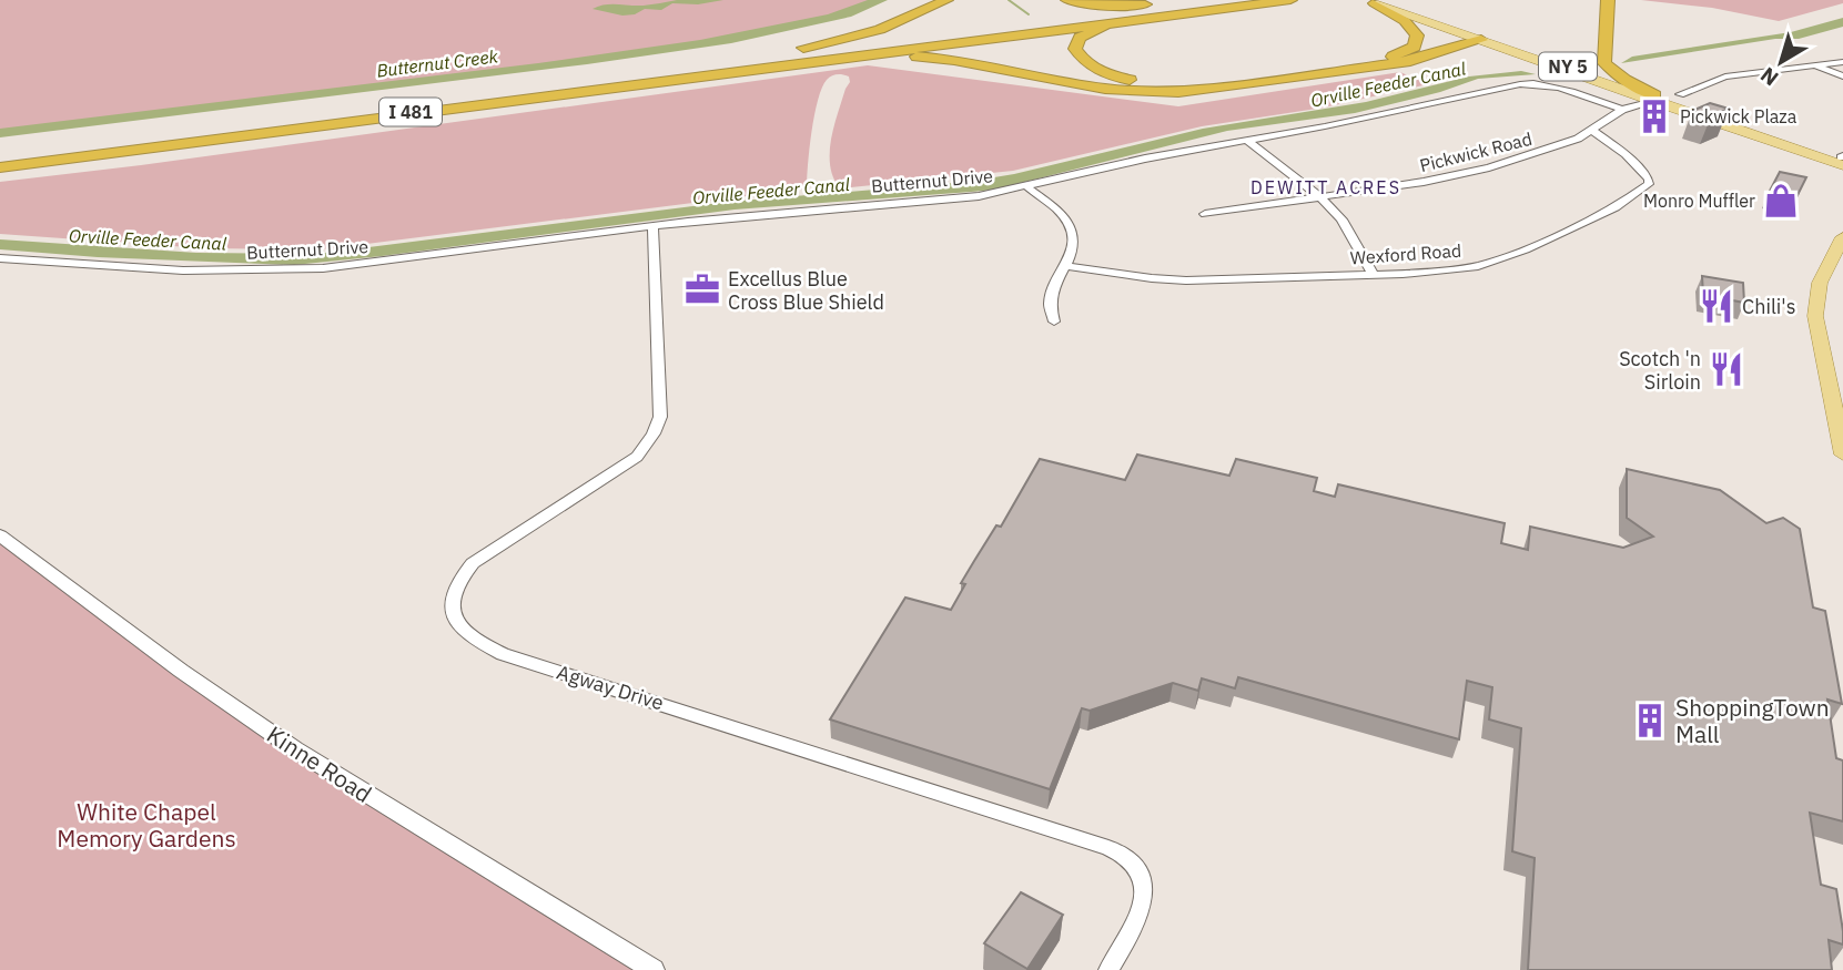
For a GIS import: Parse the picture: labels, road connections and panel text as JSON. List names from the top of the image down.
{
  "streets": {
    "highway": ["I 481"],
    "main road": ["NY 5"],
    "street": [
      "Pickwick Road",
      "Butternut Drive",
      "Wexford Road",
      "Agway Drive",
      "Kinne Road"
    ]
  },
  "crossings": [
    ["NY 5", "Pickwick Road"],
    ["Pickwick Road", "Butternut Drive"],
    ["Pickwick Road", "Wexford Road"],
    ["Butternut Drive", "Agway Drive"]
  ],
  "districts": ["DEWITT ACRES"],
  "water": ["Butternut Creek", "Orville Feeder Canal"],
  "parks": ["White Chapel Memory Gardens"],
  "places": {
    "building": ["Pickwick Plaza", "ShoppingTown Mall"],
    "shop": ["Monro Muffler"],
    "office": ["Excellus Blue Cross Blue Shield"],
    "restaurant": ["Chili's", "Scotch 'n Sirloin"]
  },
  "north": "bottom left"
}
